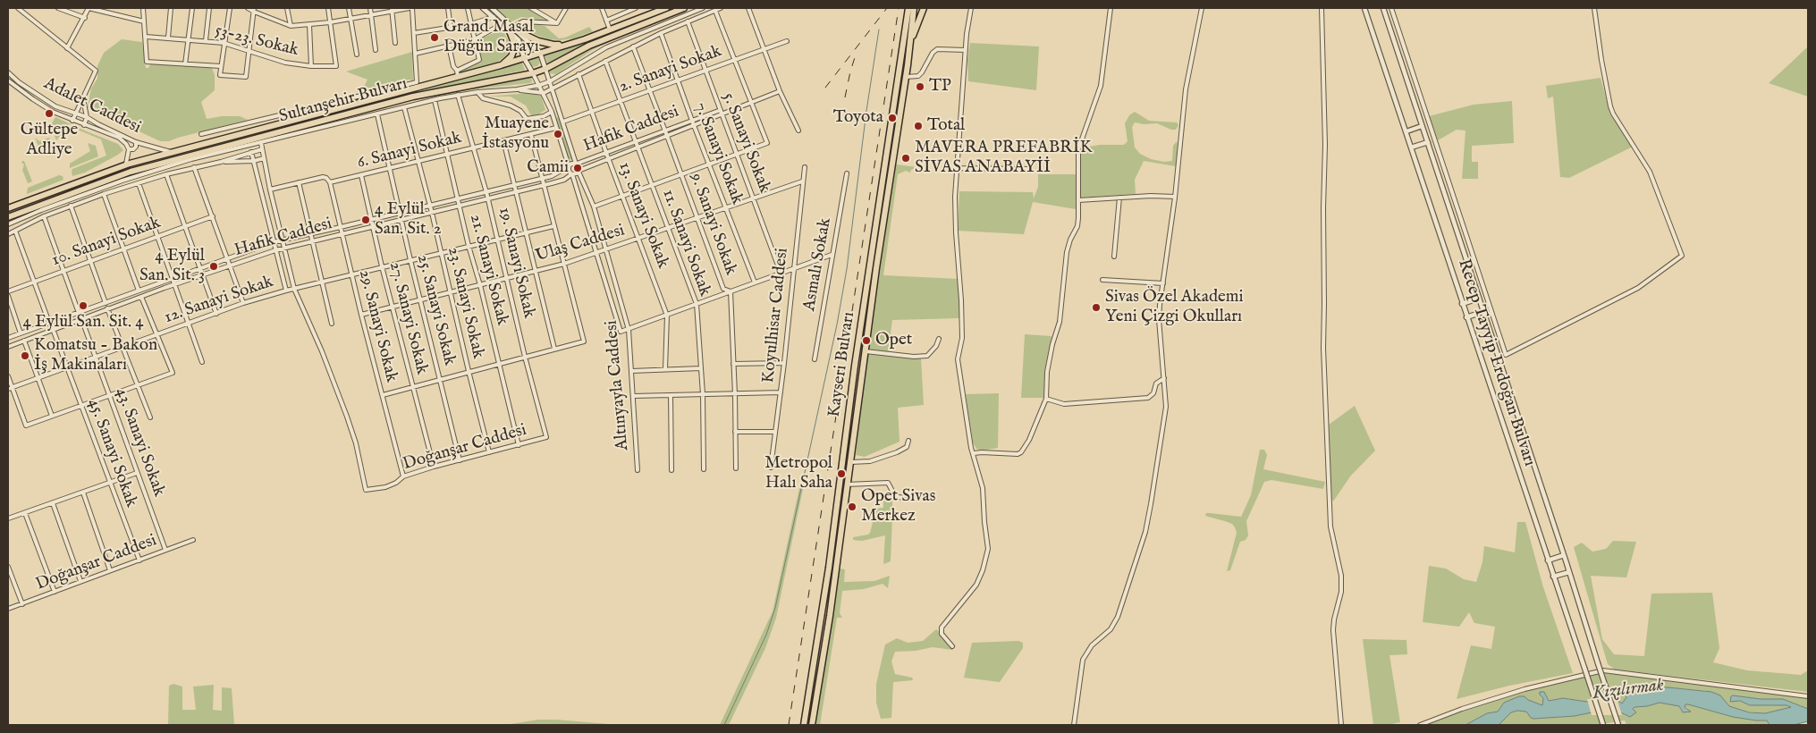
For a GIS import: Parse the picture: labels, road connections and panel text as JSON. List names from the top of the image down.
{
  "streets": {
    "highway": ["Sultanşehir Bulvarı", "Kayseri Bulvarı"],
    "street": [
      "53-23. Sokak",
      "2. Sanayi Sokak",
      "Adalet Caddesi",
      "Hafik Caddesi",
      "5. Sanayi Sokak",
      "6. Sanayi Sokak",
      "7. Sanayi Sokak",
      "13. Sanayi Sokak",
      "9. Sanayi Sokak",
      "10. Sanayi Sokak",
      "11. Sanayi Sokak",
      "Ulaş Caddesi",
      "19. Sanayi Sokak",
      "Asmalı Sokak",
      "21. Sanayi Sokak",
      "12. Sanayi Sokak",
      "23. Sanayi Sokak",
      "25. Sanayi Sokak",
      "Koyulhisar Caddesi",
      "27. Sanayi Sokak",
      "29. Sanayi Sokak",
      "Recep Tayyip Erdoğan Bulvarı",
      "Altınyayla Caddesi",
      "43. Sanayi Sokak",
      "Doğanşar Caddesi",
      "45. Sanayi Sokak"
    ]
  },
  "crossings": [
    ["2. Sanayi Sokak", "5. Sanayi Sokak"],
    ["2. Sanayi Sokak", "7. Sanayi Sokak"],
    ["2. Sanayi Sokak", "13. Sanayi Sokak"],
    ["2. Sanayi Sokak", "9. Sanayi Sokak"],
    ["2. Sanayi Sokak", "11. Sanayi Sokak"],
    ["Sultanşehir Bulvarı", "Adalet Caddesi"],
    ["Hafik Caddesi", "5. Sanayi Sokak"],
    ["Hafik Caddesi", "7. Sanayi Sokak"],
    ["Hafik Caddesi", "13. Sanayi Sokak"],
    ["Hafik Caddesi", "9. Sanayi Sokak"],
    ["Hafik Caddesi", "11. Sanayi Sokak"],
    ["Hafik Caddesi", "19. Sanayi Sokak"],
    ["Hafik Caddesi", "21. Sanayi Sokak"],
    ["Hafik Caddesi", "23. Sanayi Sokak"],
    ["Hafik Caddesi", "25. Sanayi Sokak"],
    ["Hafik Caddesi", "27. Sanayi Sokak"],
    ["Hafik Caddesi", "29. Sanayi Sokak"],
    ["Hafik Caddesi", "Altınyayla Caddesi"],
    ["Hafik Caddesi", "43. Sanayi Sokak"],
    ["Hafik Caddesi", "45. Sanayi Sokak"],
    ["5. Sanayi Sokak", "Ulaş Caddesi"],
    ["6. Sanayi Sokak", "19. Sanayi Sokak"],
    ["6. Sanayi Sokak", "21. Sanayi Sokak"],
    ["6. Sanayi Sokak", "23. Sanayi Sokak"],
    ["6. Sanayi Sokak", "25. Sanayi Sokak"],
    ["6. Sanayi Sokak", "27. Sanayi Sokak"],
    ["6. Sanayi Sokak", "29. Sanayi Sokak"],
    ["7. Sanayi Sokak", "Ulaş Caddesi"],
    ["13. Sanayi Sokak", "Ulaş Caddesi"],
    ["9. Sanayi Sokak", "Ulaş Caddesi"],
    ["11. Sanayi Sokak", "Ulaş Caddesi"],
    ["Ulaş Caddesi", "19. Sanayi Sokak"],
    ["Ulaş Caddesi", "21. Sanayi Sokak"],
    ["Ulaş Caddesi", "23. Sanayi Sokak"],
    ["Ulaş Caddesi", "25. Sanayi Sokak"],
    ["Ulaş Caddesi", "Koyulhisar Caddesi"],
    ["Ulaş Caddesi", "27. Sanayi Sokak"],
    ["Ulaş Caddesi", "29. Sanayi Sokak"],
    ["Ulaş Caddesi", "Altınyayla Caddesi"],
    ["19. Sanayi Sokak", "12. Sanayi Sokak"],
    ["19. Sanayi Sokak", "Doğanşar Caddesi"],
    ["21. Sanayi Sokak", "12. Sanayi Sokak"],
    ["21. Sanayi Sokak", "Doğanşar Caddesi"],
    ["12. Sanayi Sokak", "23. Sanayi Sokak"],
    ["12. Sanayi Sokak", "25. Sanayi Sokak"],
    ["12. Sanayi Sokak", "27. Sanayi Sokak"],
    ["12. Sanayi Sokak", "29. Sanayi Sokak"],
    ["12. Sanayi Sokak", "43. Sanayi Sokak"],
    ["12. Sanayi Sokak", "Doğanşar Caddesi"],
    ["12. Sanayi Sokak", "45. Sanayi Sokak"],
    ["23. Sanayi Sokak", "Doğanşar Caddesi"],
    ["25. Sanayi Sokak", "Doğanşar Caddesi"],
    ["27. Sanayi Sokak", "Doğanşar Caddesi"],
    ["29. Sanayi Sokak", "Doğanşar Caddesi"],
    ["43. Sanayi Sokak", "Doğanşar Caddesi"],
    ["Doğanşar Caddesi", "45. Sanayi Sokak"]
  ],
  "water": ["Kızılırmak"],
  "places": [
    "Grand Masal Düğün Sarayı",
    "TP",
    "Gültepe Adliye",
    "Toyota",
    "Total",
    "Muayene İstasyonu",
    "MAVERA PREFABRİK SİVAS ANABAYİİ",
    "Camii",
    "4 Eylül San. Sit. 2",
    "4 Eylül San. Sit. 3",
    "4 Eylül San. Sit. 4",
    "Sivas Özel Akademi Yeni Çizgi Okulları",
    "Opet",
    "Komatsu - Bakon İş Makinaları",
    "Metropol Halı Saha",
    "Opet Sivas Merkez"
  ]
}
